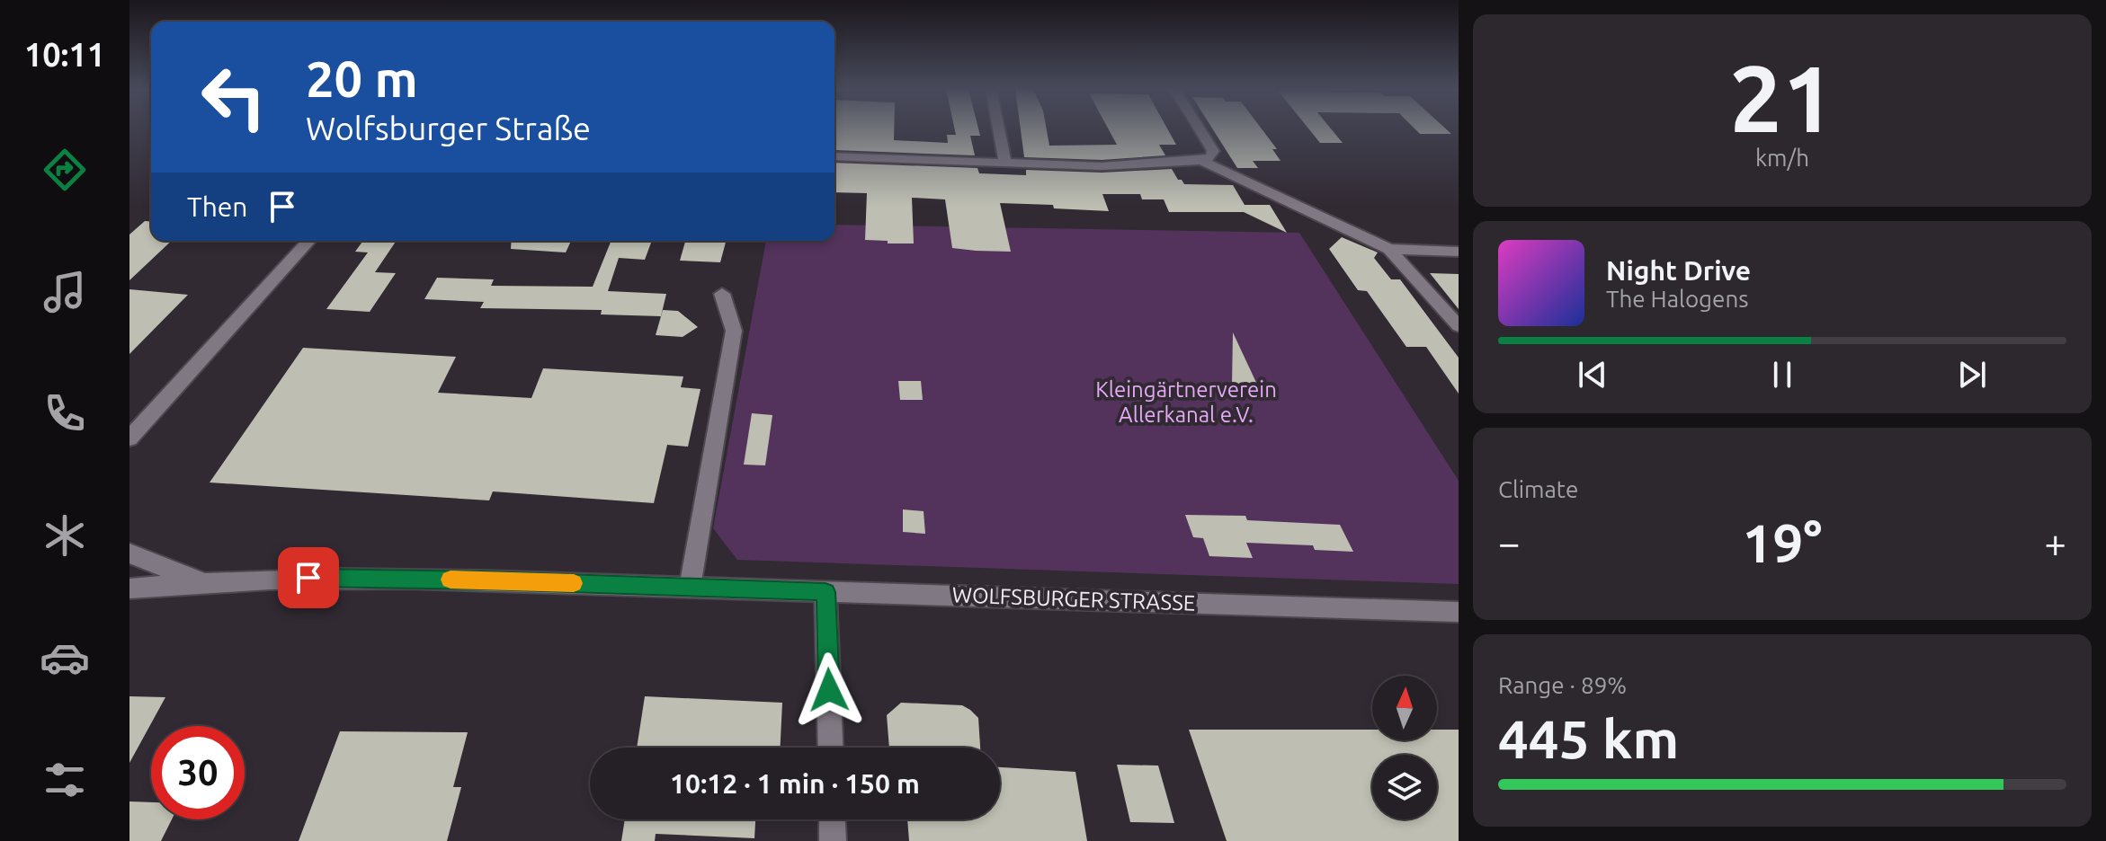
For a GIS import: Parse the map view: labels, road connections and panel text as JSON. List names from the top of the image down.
{
  "streets": {
    "street": ["WOLFSBURGER STRASSE"]
  },
  "parks": ["Kleingärtnerverein Allerkanal e.V."],
  "north": "top",
  "page": {
    "tabs": "10:11",
    "tile": [
      ["21", "km/h"],
      "Climate",
      ["Range · 89%", "445 km"]
    ],
    "turn": ["20 m", "Wolfsburger Straße"],
    "then": "Then",
    "song": ["Night Drive", "The Halogens"],
    "heat": ["−", "19°", "+"],
    "limit": "30",
    "trip": "10:12 · 1 min · 150 m"
  }
}
